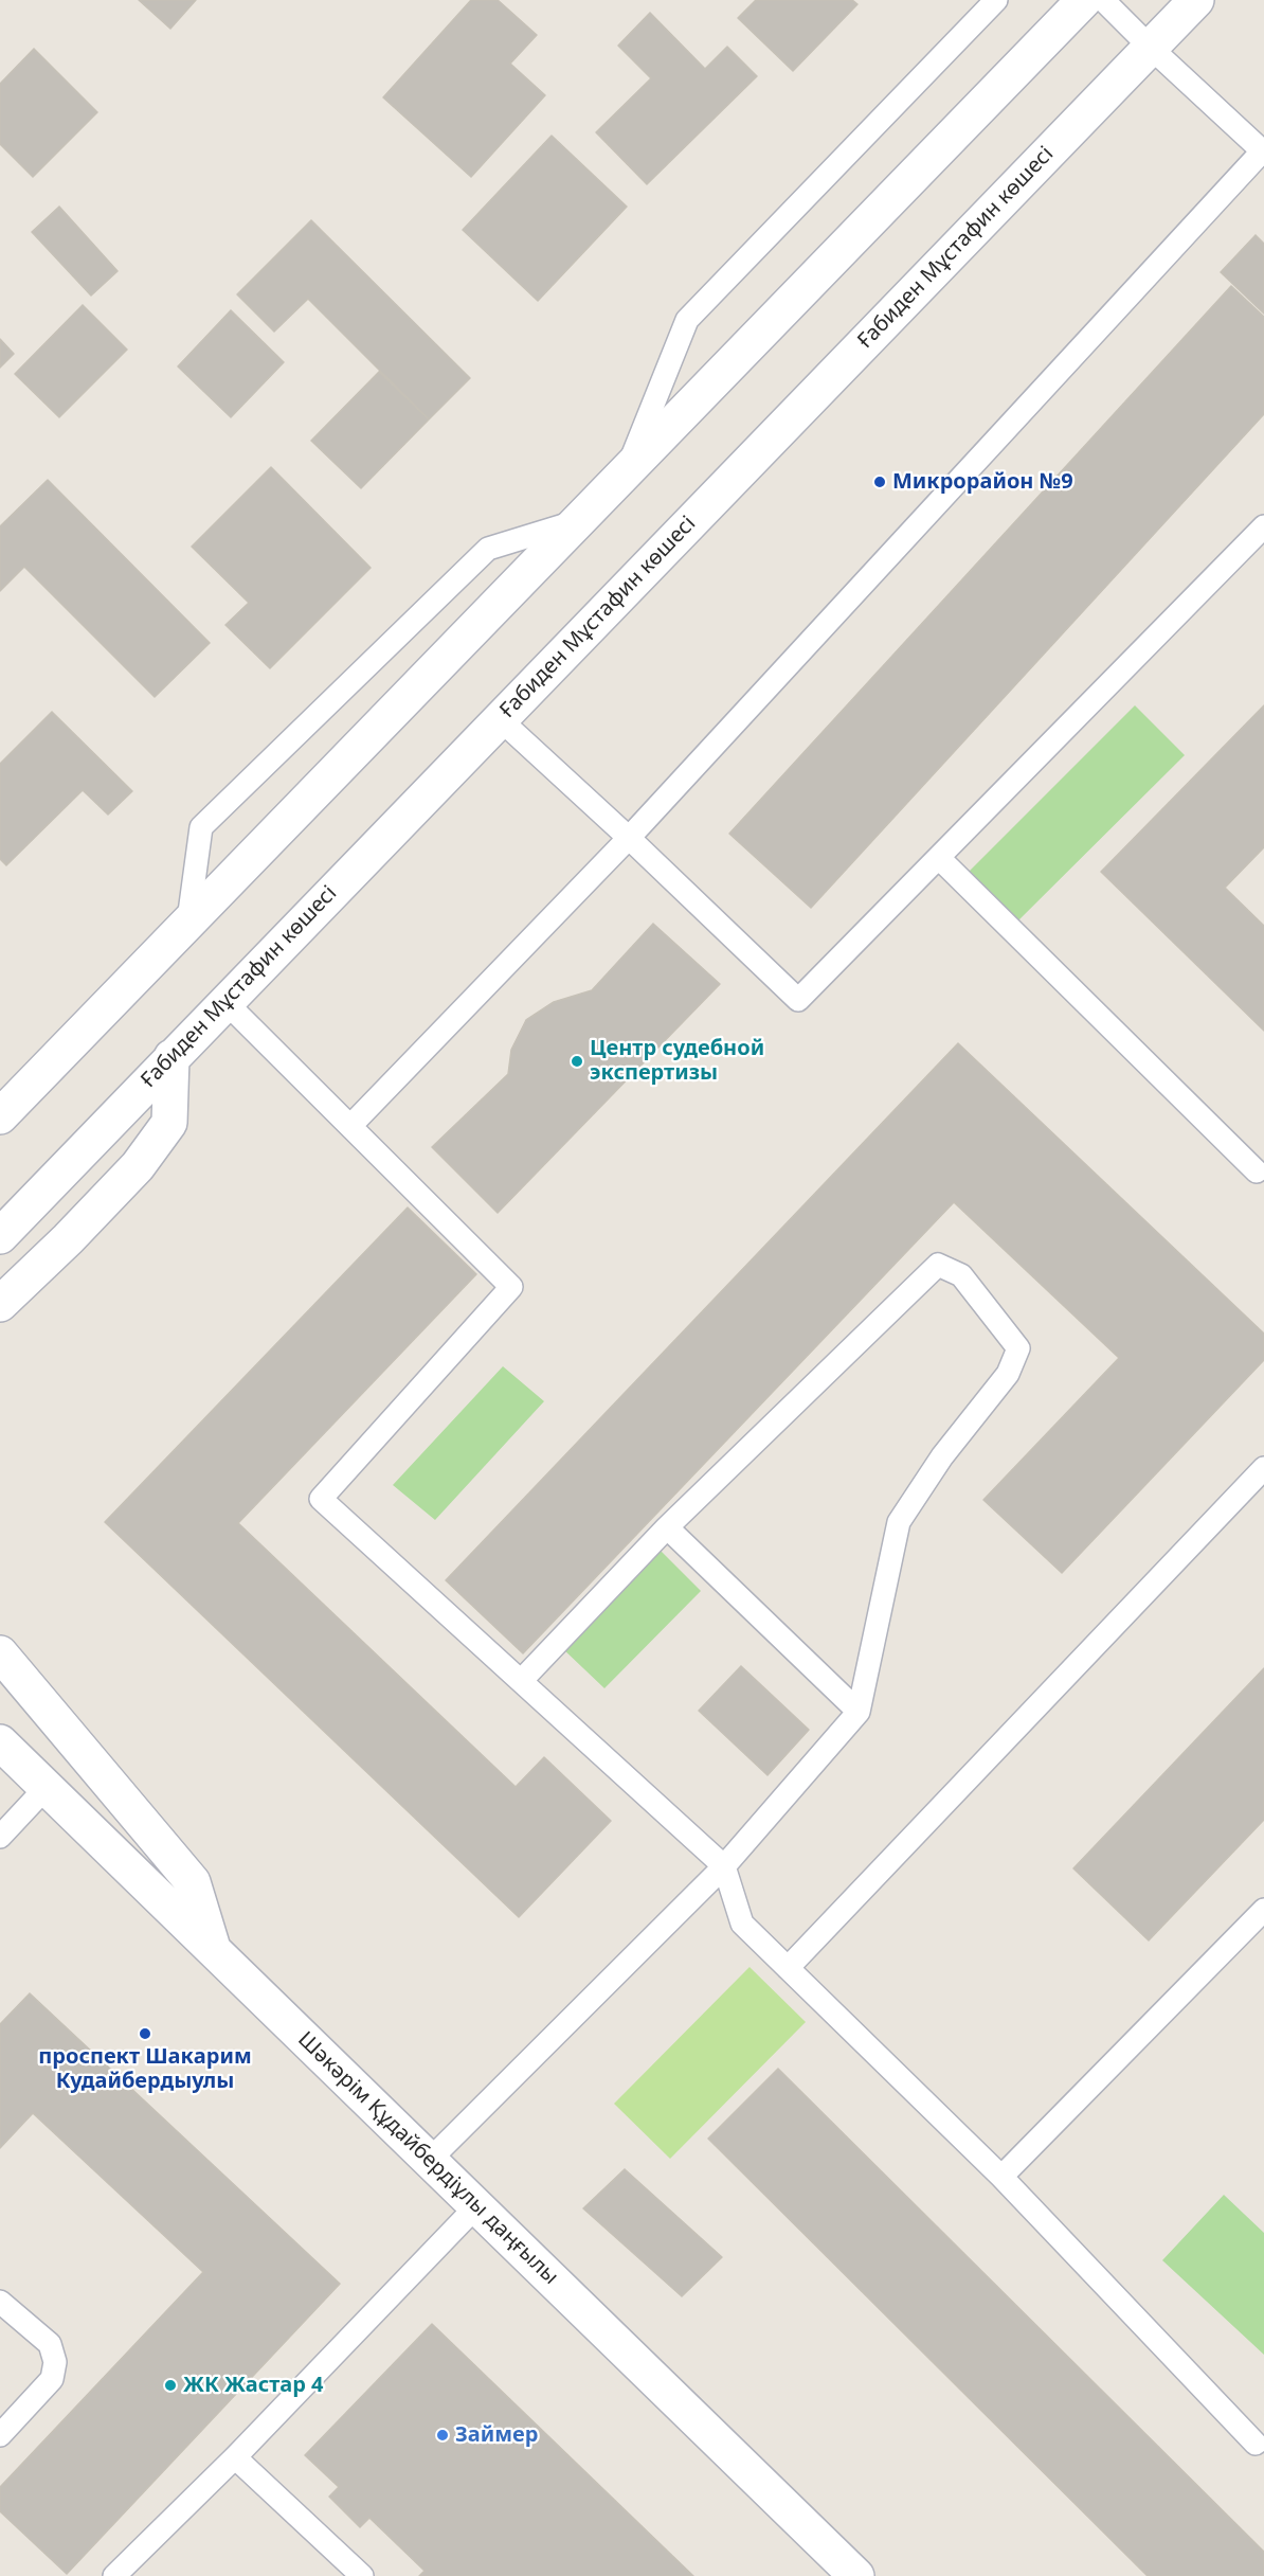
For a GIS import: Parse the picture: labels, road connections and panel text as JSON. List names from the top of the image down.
{
  "streets": {
    "main road": ["Ғабиден Мұстафин көшесі", "Шәкәрім Құдайбердіұлы даңғылы"]
  },
  "places": [
    "Микрорайон №9",
    "Центр судебной экспертизы",
    "проспект Шaкaрим Кудайбердыулы",
    "ЖК Жастар 4",
    "Займер"
  ]
}
